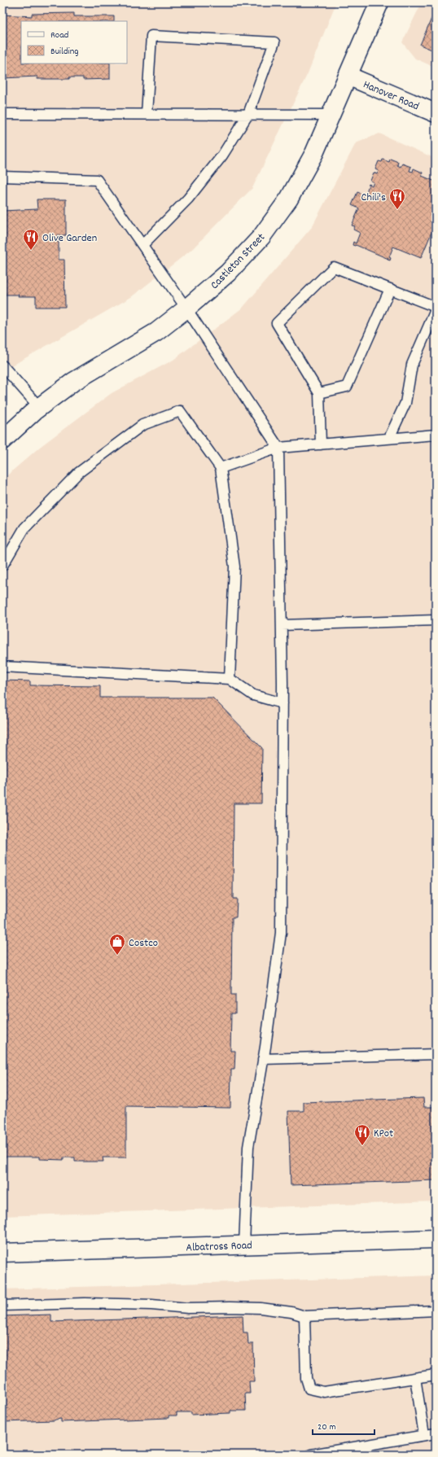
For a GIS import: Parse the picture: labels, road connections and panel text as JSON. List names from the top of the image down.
{
  "streets": {
    "street": ["Hanover Road", "Castleton Street", "Albatross Road"]
  },
  "crossings": [
    ["Hanover Road", "Castleton Street"]
  ],
  "places": {
    "restaurant": ["Chili's", "Olive Garden", "KPot"],
    "shop": ["Costco"]
  },
  "legend": ["Road", "Building"],
  "scale_bar": "20 m"
}
